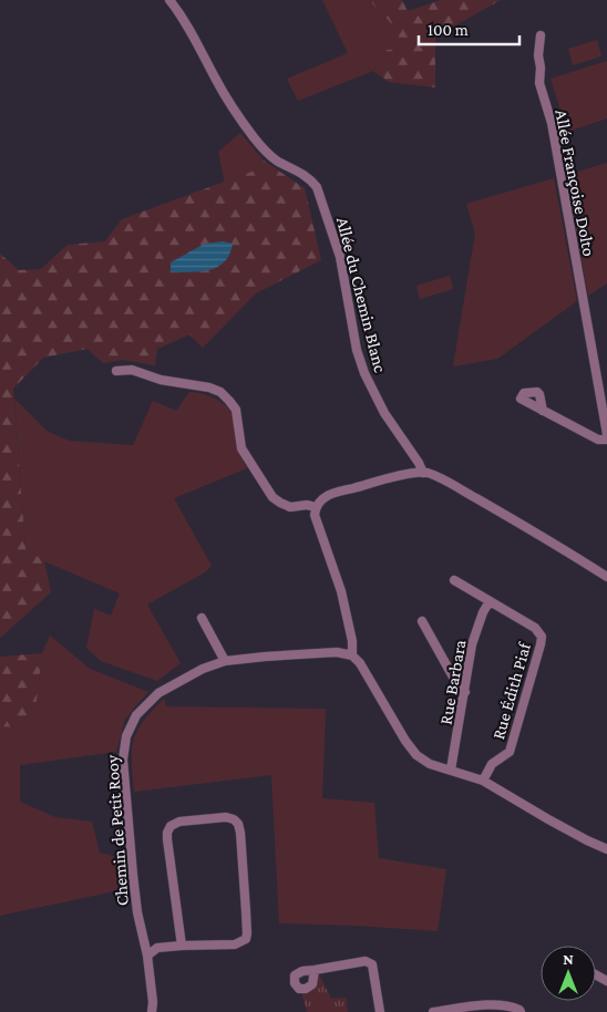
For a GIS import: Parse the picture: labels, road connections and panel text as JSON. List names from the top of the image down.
{
  "streets": {
    "street": [
      "Allée Françoise Dolto",
      "Allée du Chemin Blanc",
      "Rue Barbara",
      "Rue Édith Piaf",
      "Chemin de Petit Rooy"
    ]
  },
  "crossings": [
    ["Rue Barbara", "Rue Édith Piaf"]
  ],
  "scale_bar": "100 m",
  "north": "top"
}
